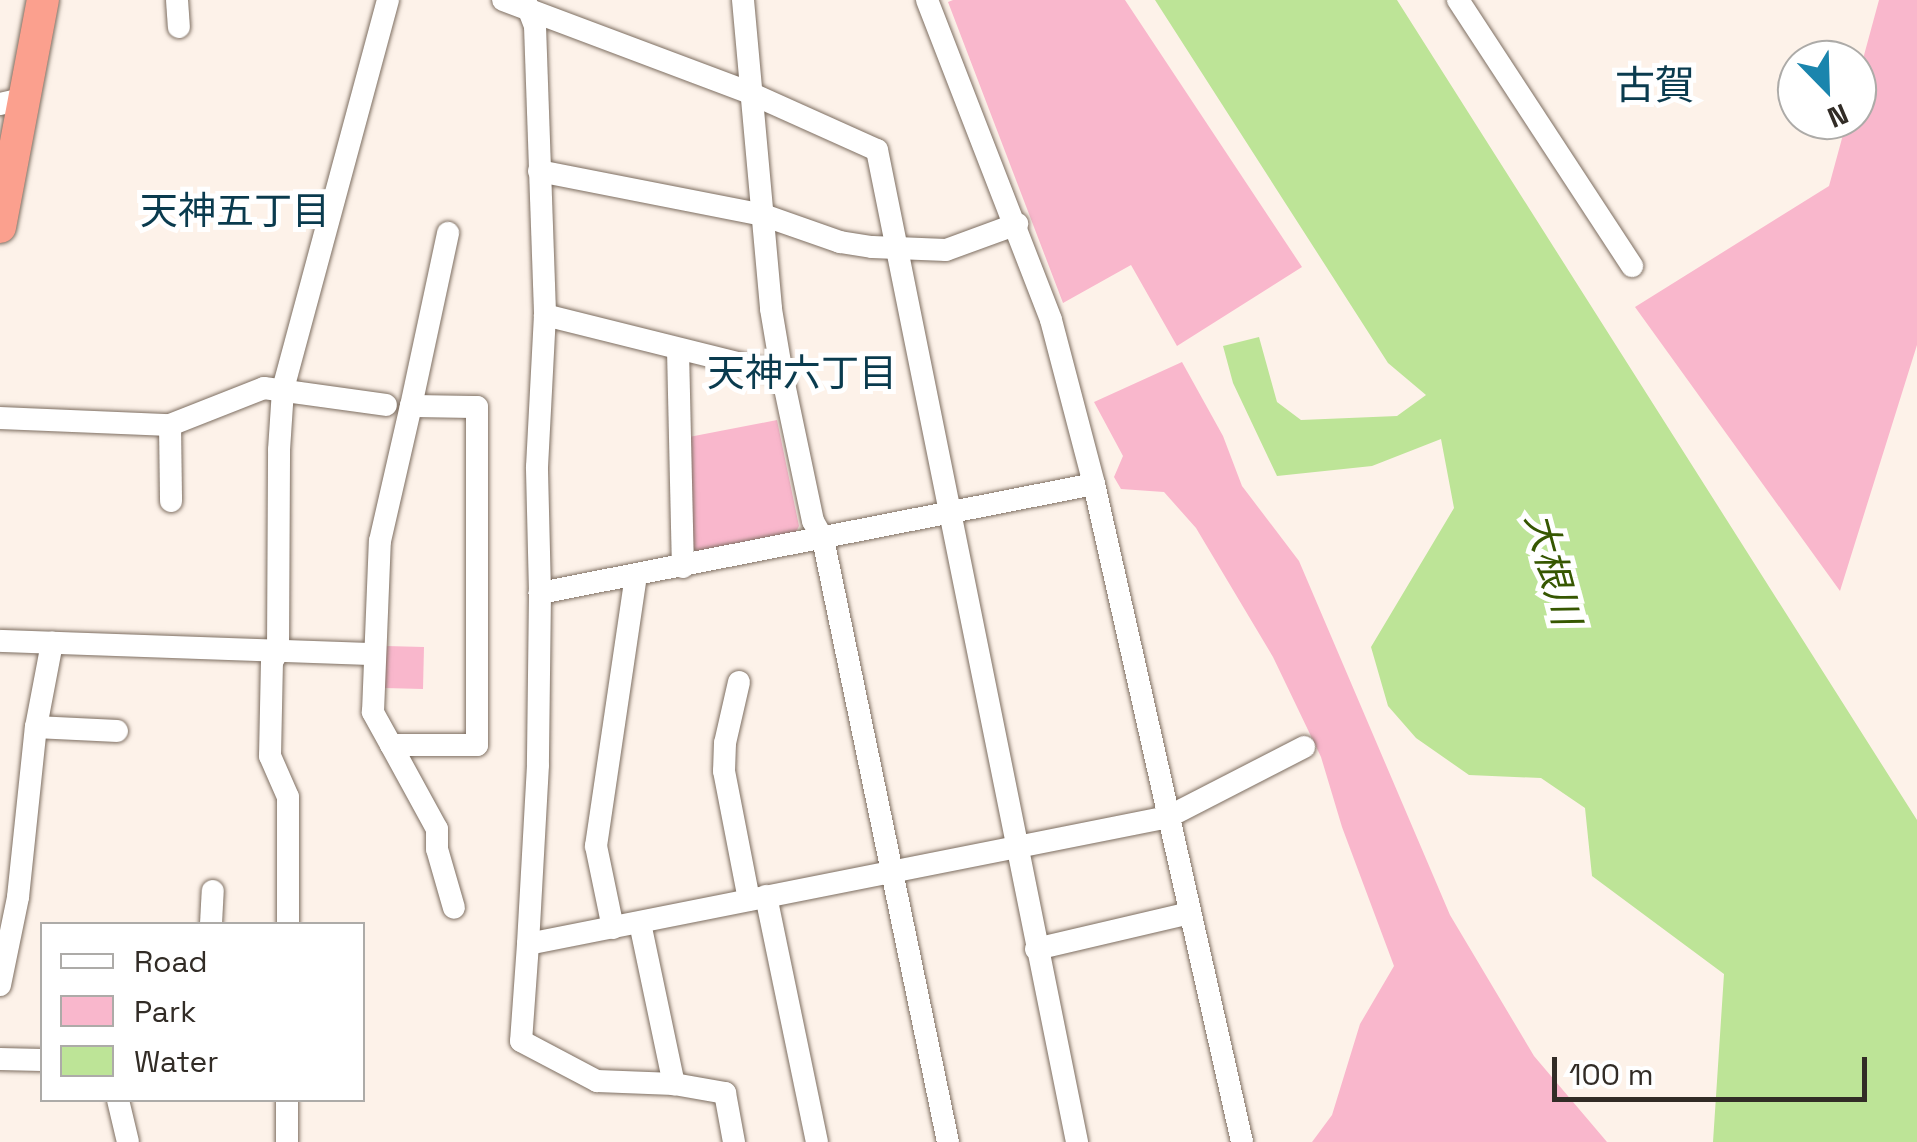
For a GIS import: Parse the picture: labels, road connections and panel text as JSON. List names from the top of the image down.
{
  "districts": ["古賀", "天神五丁目", "天神六丁目"],
  "water": ["大根川"],
  "legend": ["Road", "Park", "Water"],
  "scale_bar": "100 m",
  "north": "bottom right"
}
